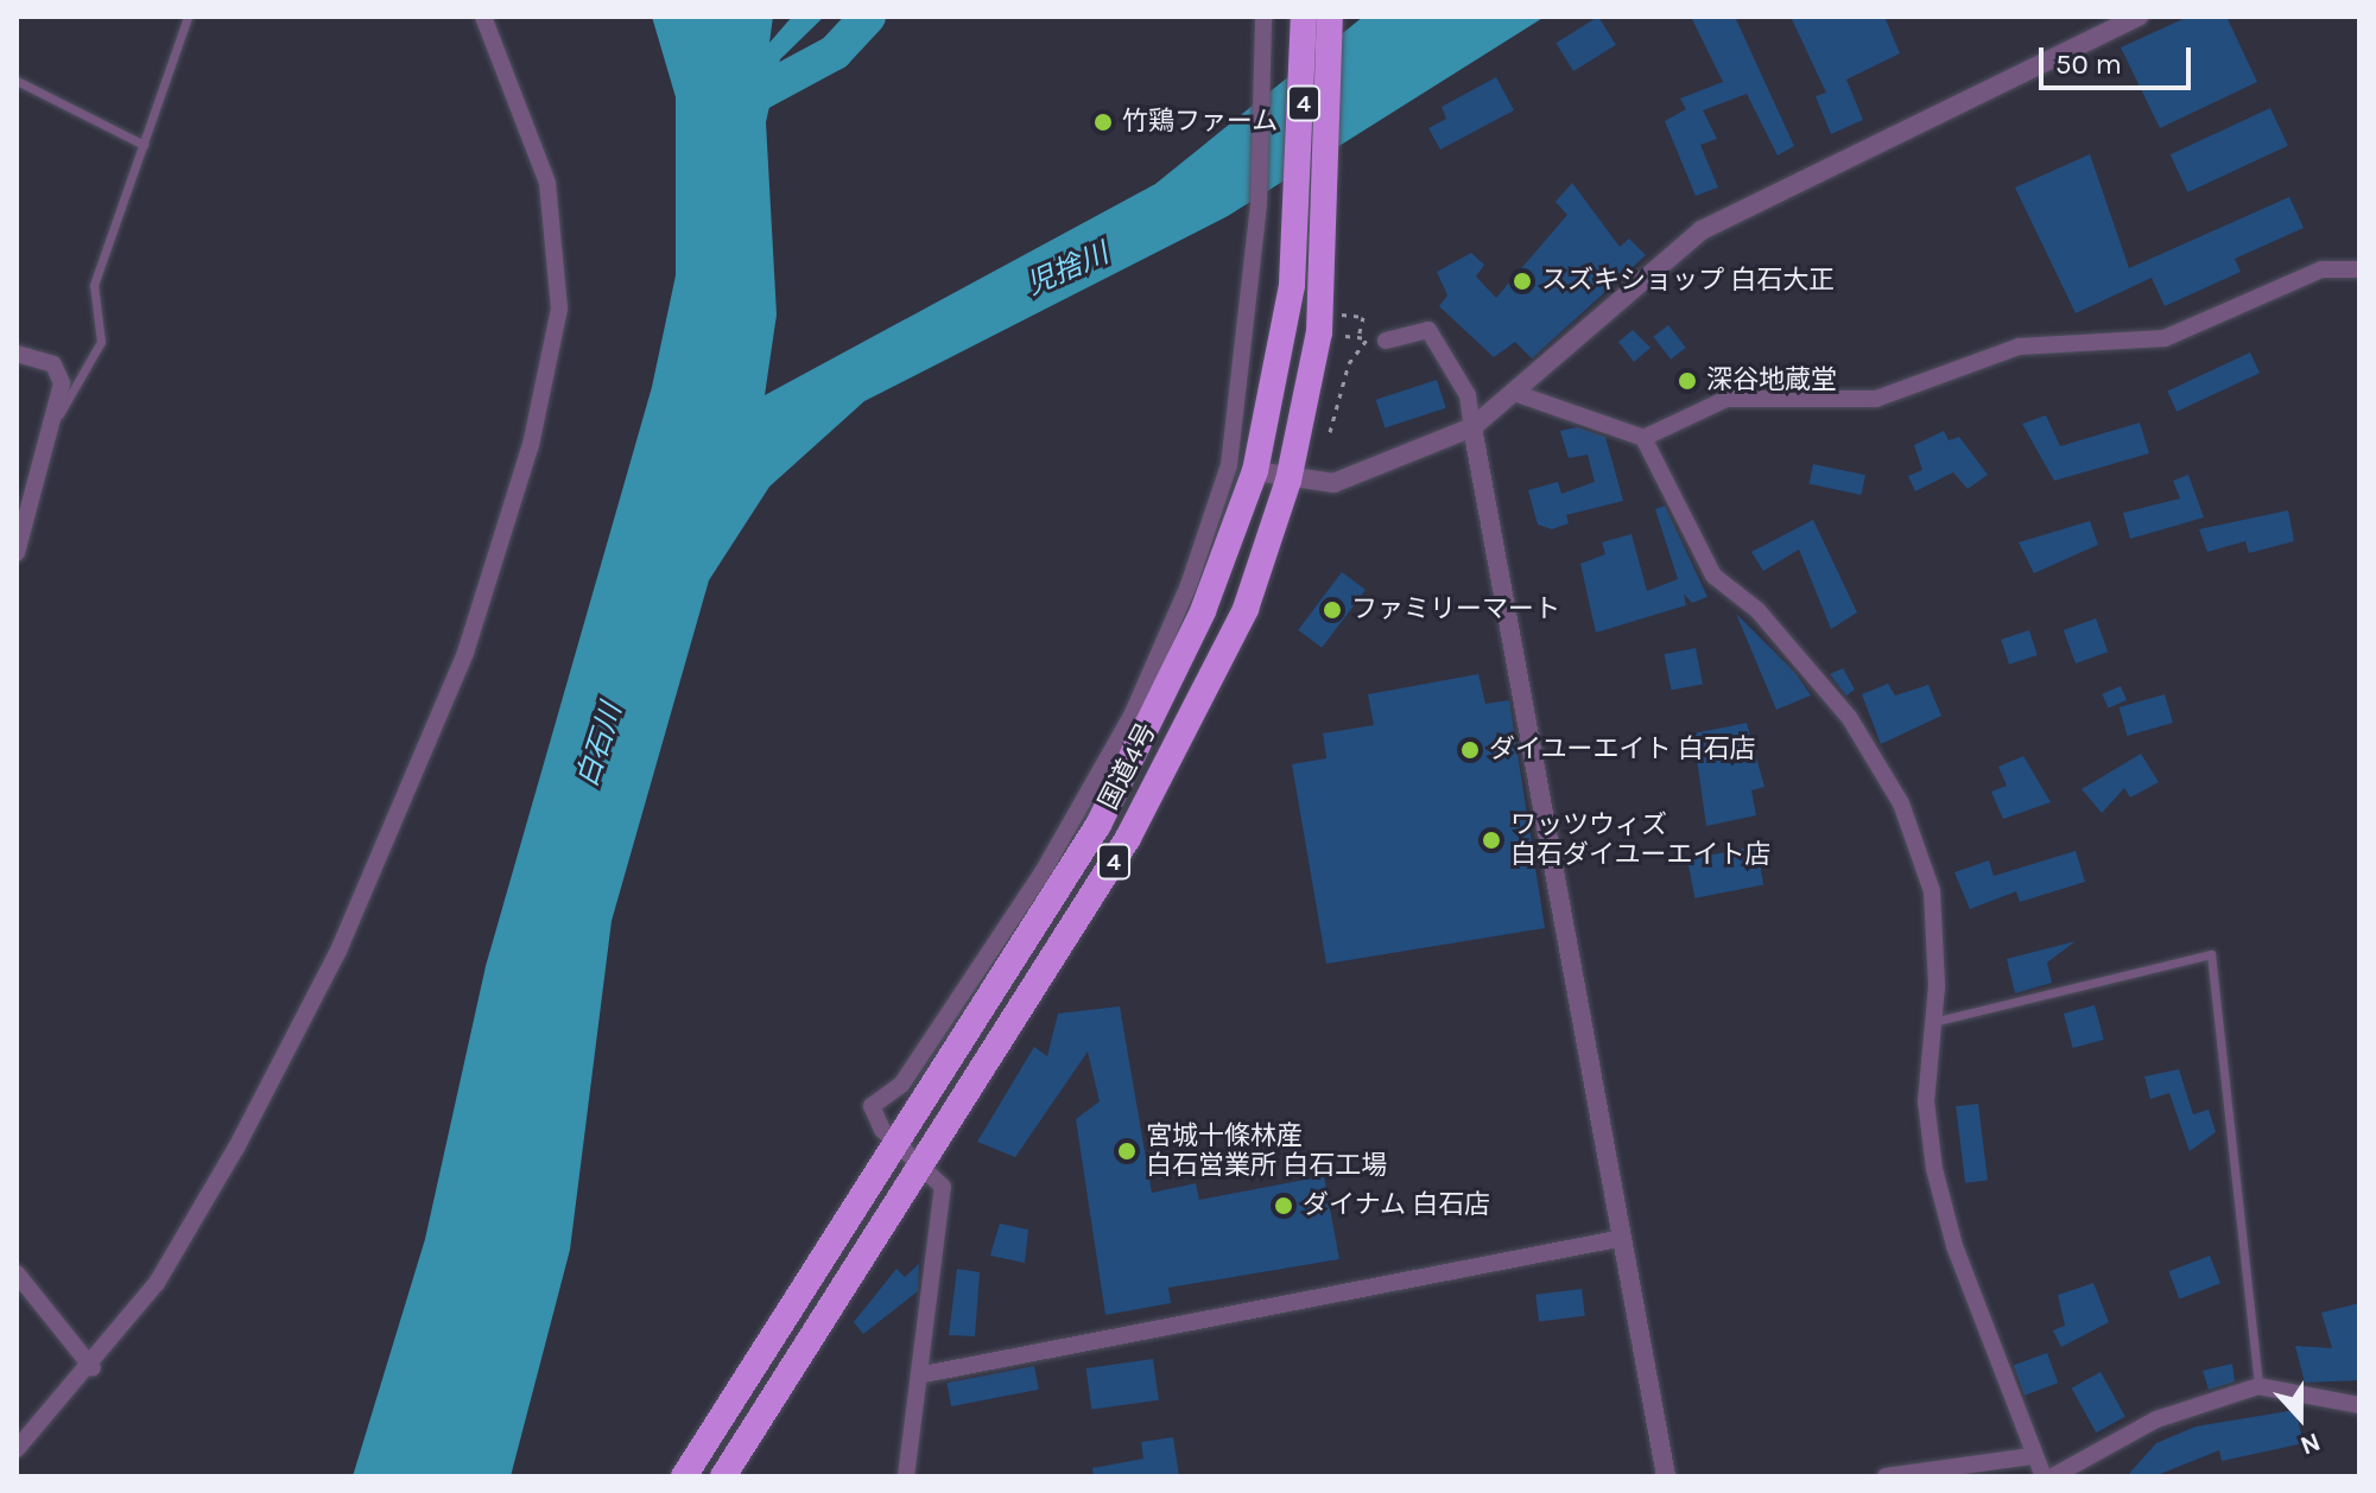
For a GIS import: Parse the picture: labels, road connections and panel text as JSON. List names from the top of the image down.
{
  "streets": {
    "highway": ["4", "国道4号"]
  },
  "water": ["児捨川", "白石川"],
  "places": [
    "竹鶏ファーム",
    "スズキショップ 白石大正",
    "深谷地蔵堂",
    "ファミリーマート",
    "ダイユーエイト 白石店",
    "ワッツウィズ 白石ダイユーエイト店",
    "宮城十條林産 白石営業所 白石工場",
    "ダイナム 白石店"
  ],
  "scale_bar": "50 m",
  "north": "bottom"
}
